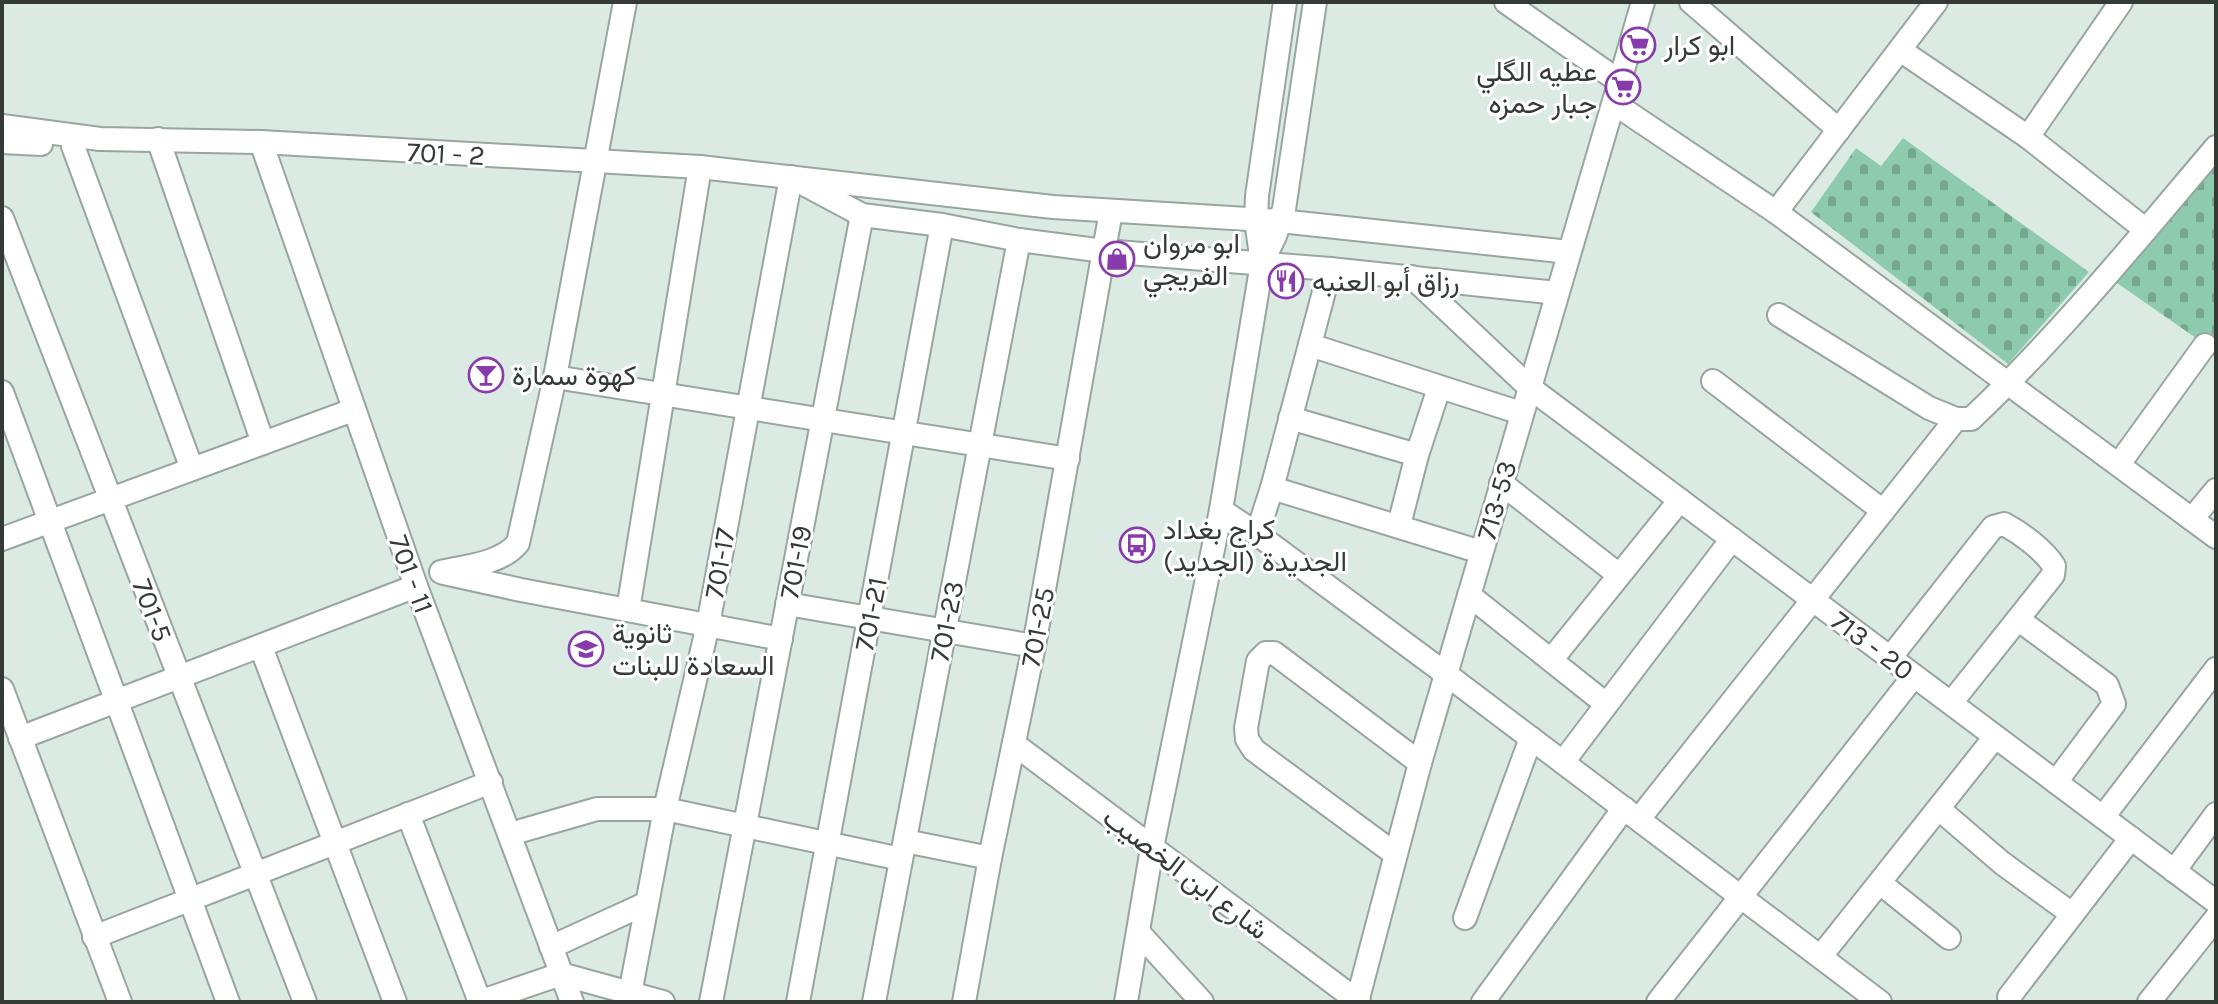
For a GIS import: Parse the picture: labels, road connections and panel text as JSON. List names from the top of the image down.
{
  "streets": {
    "street": [
      "701 - 2",
      "713-53",
      "701-19",
      "701-17",
      "701 - 11",
      "701-5",
      "701-21",
      "701-23",
      "701-25",
      "713 - 20",
      "شارع ابن الخصيب"
    ]
  },
  "crossings": [
    ["701 - 2", "713-53"],
    ["701 - 2", "701-17"],
    ["701 - 2", "701 - 11"],
    ["701 - 2", "701-25"],
    ["713-53", "713 - 20"],
    ["713-53", "شارع ابن الخصيب"],
    ["701-25", "شارع ابن الخصيب"]
  ],
  "places": {
    "supermarket": ["ابو كرار", "عطيه الگلي جبار حمزه"],
    "shop": ["ابو مروان الفريجي"],
    "restaurant": ["رزاق أبو العنبه"],
    "bar": ["كهوة سمارة"],
    "bus stop": ["كراج بغداد الجديدة (الجديد)"],
    "school or university": ["ثانوية السعادة للبنات"]
  }
}
